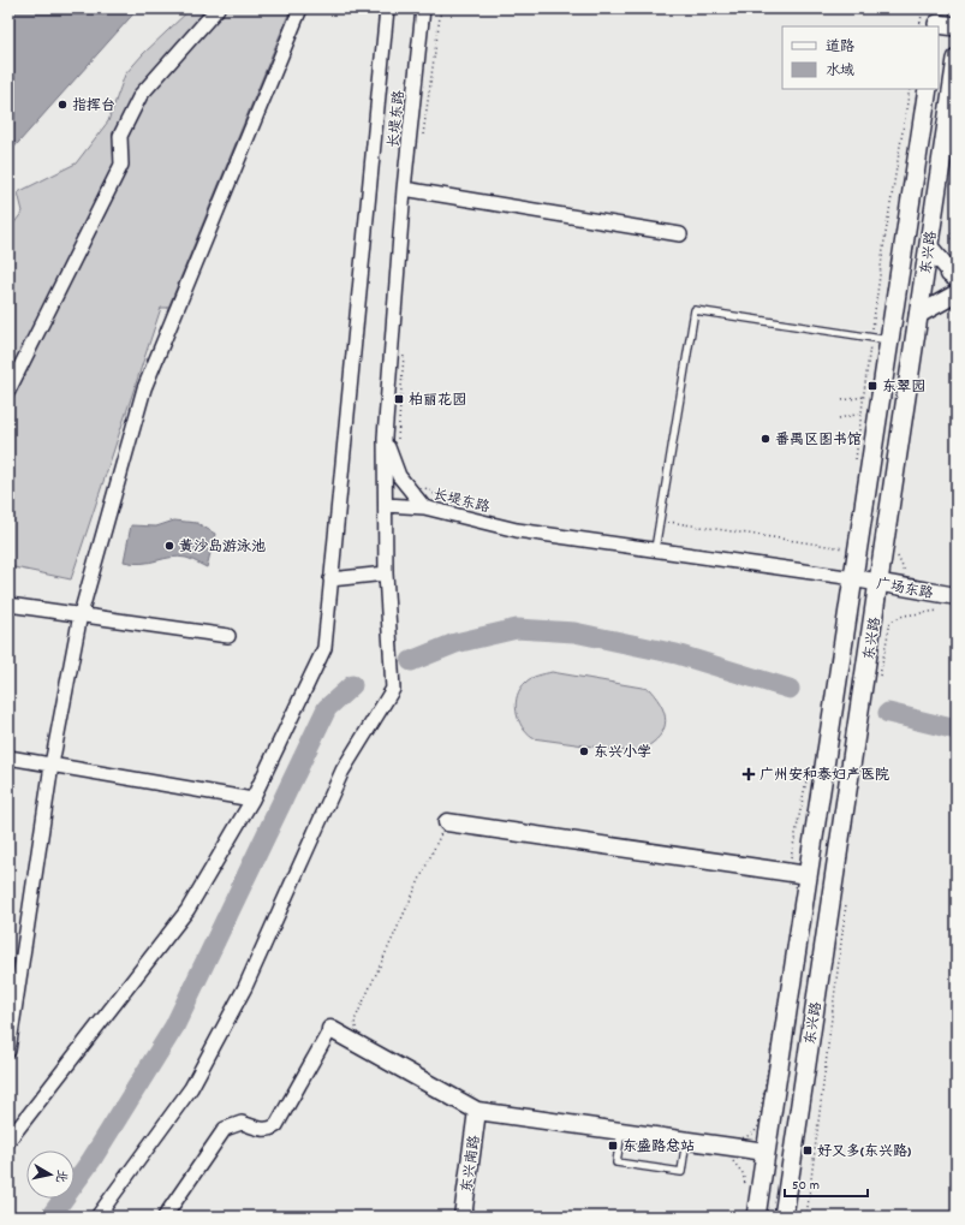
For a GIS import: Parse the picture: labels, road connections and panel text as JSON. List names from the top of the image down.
{
  "streets": {
    "main road": ["东兴路"],
    "street": ["长堤东路", "广场东路", "东兴南路"]
  },
  "crossings": [
    ["长堤东路", "东兴路"],
    ["长堤东路", "广场东路"],
    ["东兴路", "广场东路"]
  ],
  "places": {
    "other": [
      "指挥台",
      "番禺区图书馆",
      "黄沙岛游泳池",
      "东兴小学"
    ],
    "transit": [
      "东翠园",
      "柏丽花园",
      "东盛路总站",
      "好又多(东兴路)"
    ],
    "health": ["广州安和泰妇产医院"]
  },
  "legend": ["道路", "水域"],
  "scale_bar": "50 m",
  "north": "right"
}
